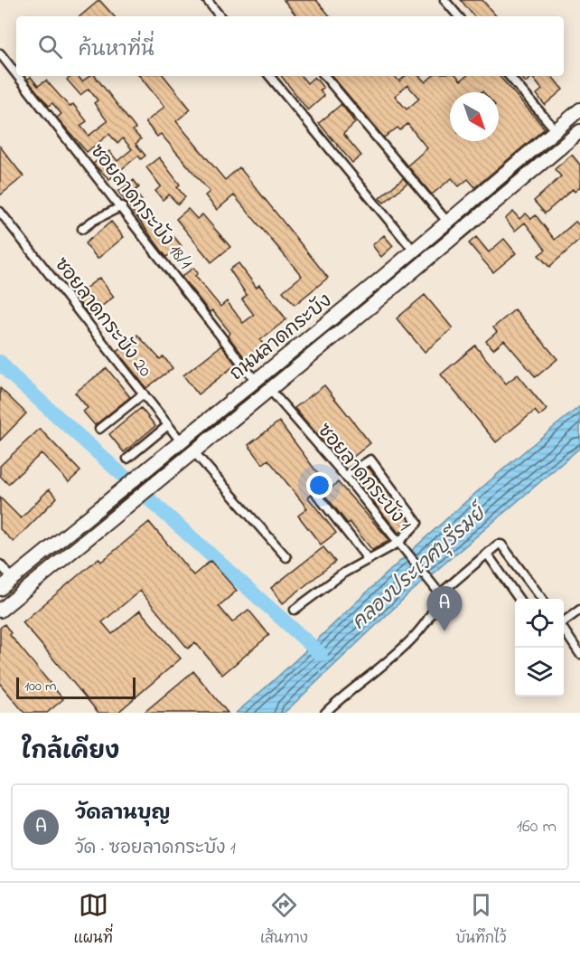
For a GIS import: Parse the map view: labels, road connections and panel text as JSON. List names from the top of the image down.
{
  "streets": {
    "main road": ["ถนนลาดกระบัง"],
    "street": ["ซอยลาดกระบัง 18/1", "ซอยลาดกระบัง 20", "ซอยลาดกระบัง 1"]
  },
  "crossings": [
    ["ซอยลาดกระบัง 18/1", "ถนนลาดกระบัง"],
    ["ซอยลาดกระบัง 20", "ถนนลาดกระบัง"],
    ["ถนนลาดกระบัง", "ซอยลาดกระบัง 1"]
  ],
  "water": ["คลองประเวศบุรีรมย์"],
  "scale_bar": "100 m",
  "north": "bottom right",
  "page": {
    "search": "ค้นหาที่นี่",
    "pins": "A",
    "scale": "100 m",
    "heading": "ใกล้เคียง",
    "list": [
      {
        "mark": "A",
        "name": "วัดลานบุญ",
        "note": "วัด · ซอยลาดกระบัง 1",
        "value": "160 m"
      }
    ],
    "nav": ["แผนที่", "เส้นทาง", "บันทึกไว้"]
  }
}
